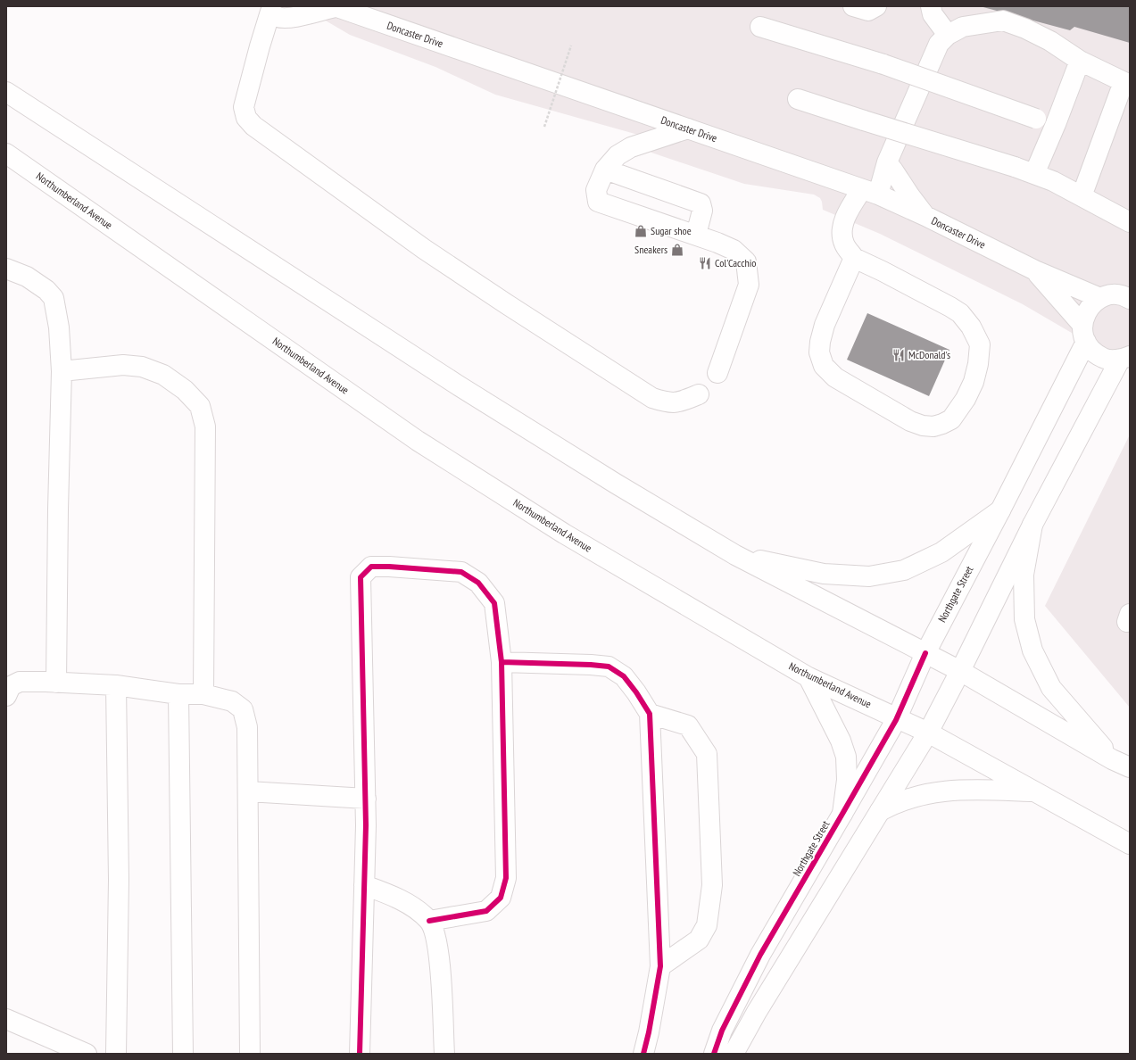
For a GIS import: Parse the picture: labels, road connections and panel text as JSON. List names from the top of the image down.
{
  "streets": {
    "street": ["Doncaster Drive", "Northumberland Avenue", "Northgate Street"]
  },
  "crossings": [
    ["Doncaster Drive", "Northgate Street"],
    ["Northumberland Avenue", "Northgate Street"]
  ],
  "places": {
    "shop": ["Sugar shoe", "Sneakers"],
    "restaurant": ["Col'Cacchio", "McDonald's"]
  }
}
